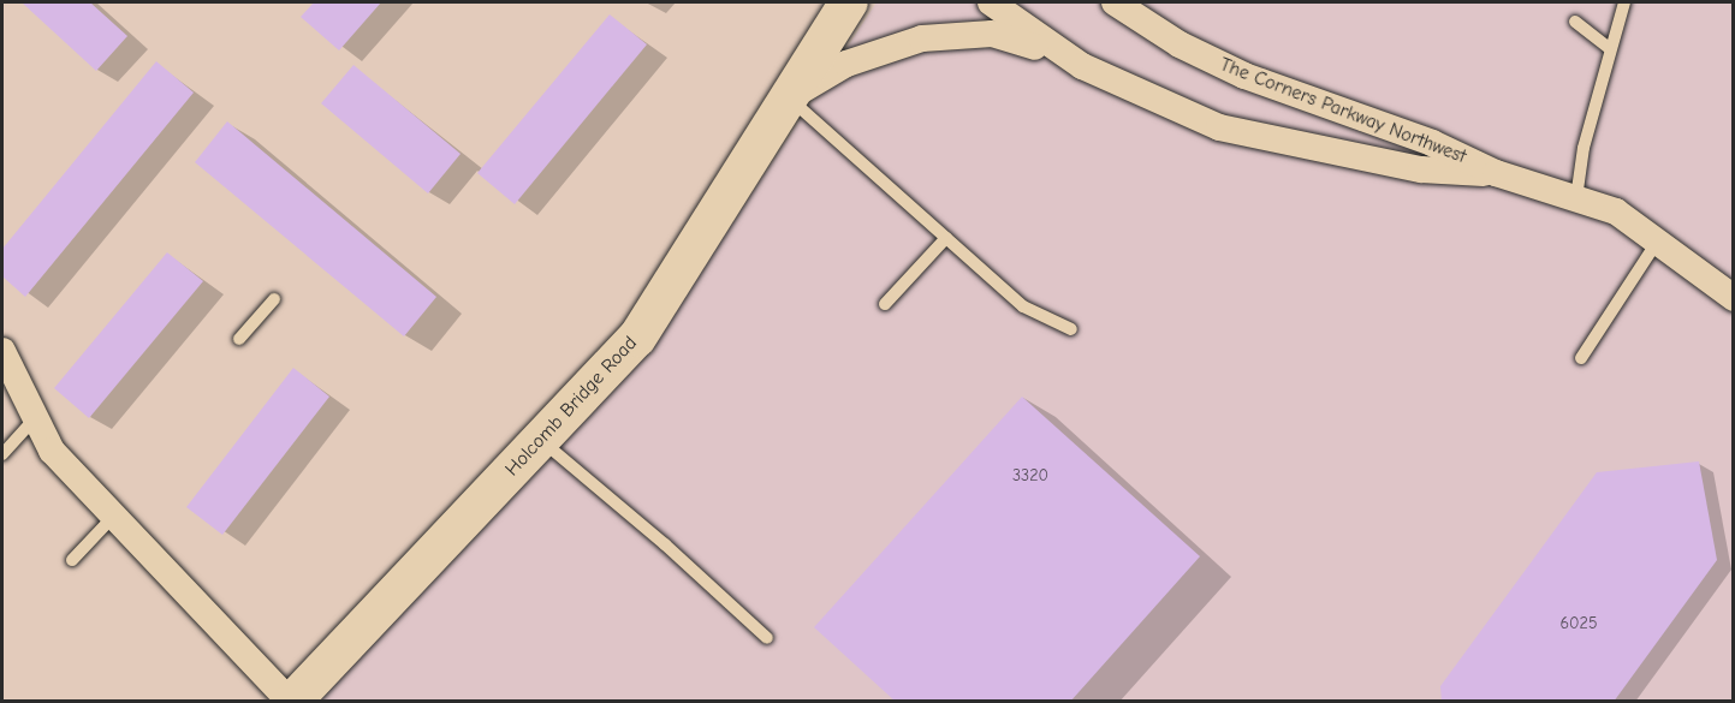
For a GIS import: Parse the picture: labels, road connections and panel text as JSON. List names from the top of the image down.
{
  "streets": {
    "main road": ["Holcomb Bridge Road"],
    "street": ["The Corners Parkway Northwest"]
  },
  "crossings": [
    ["The Corners Parkway Northwest", "Holcomb Bridge Road"]
  ],
  "house_numbers": ["3320", "6025"]
}
